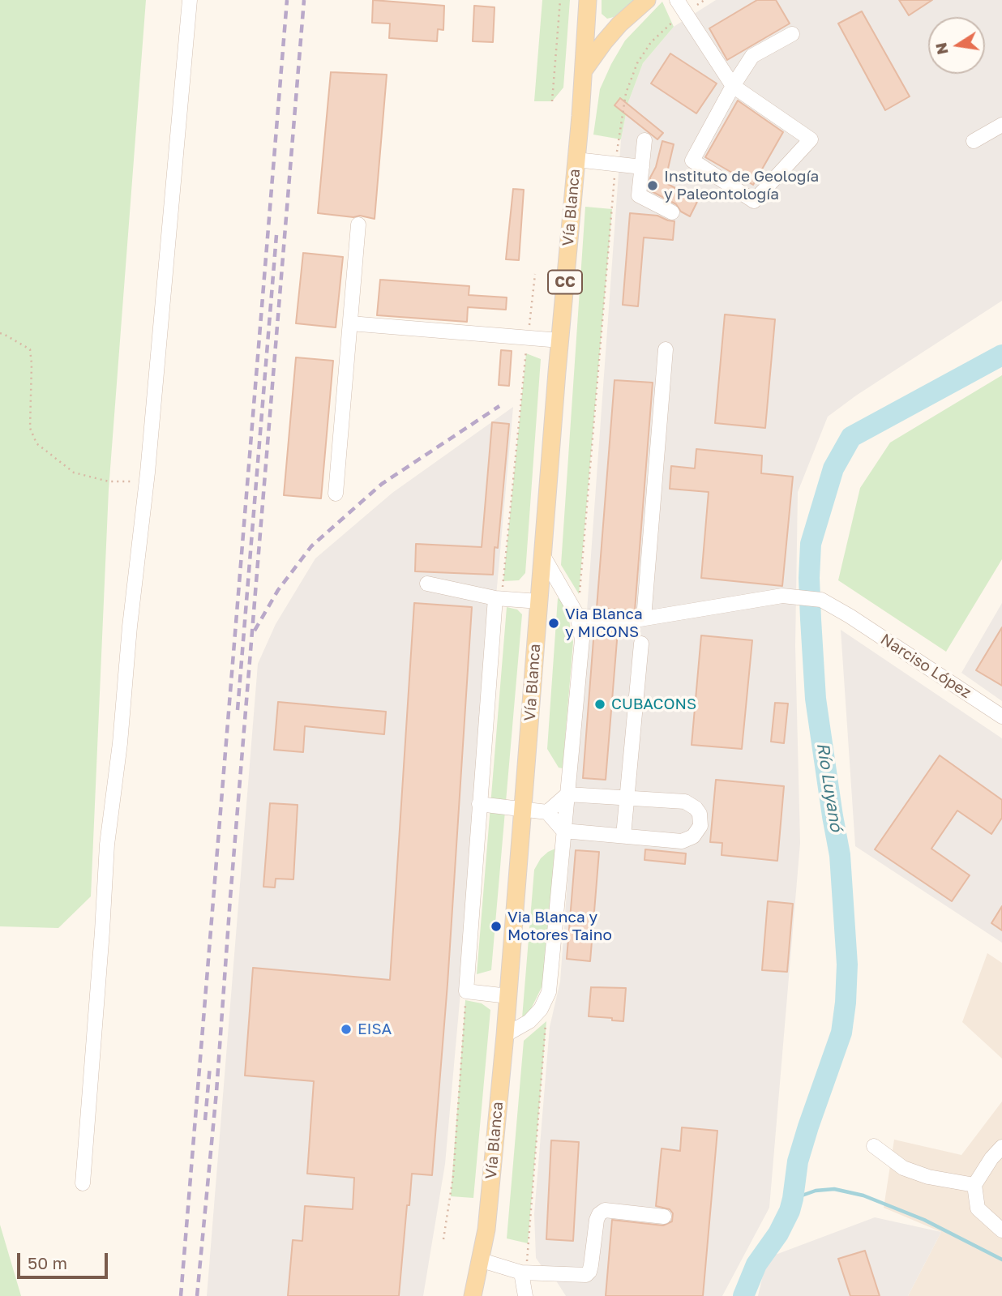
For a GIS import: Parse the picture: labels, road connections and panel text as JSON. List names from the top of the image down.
{
  "streets": {
    "main road": ["Vía Blanca", "CC"],
    "street": ["Narciso López"]
  },
  "water": ["Río Luyanó"],
  "places": [
    "Instituto de Geología y Paleontología",
    "Via Blanca y MICONS",
    "CUBACONS",
    "Via Blanca y Motores Taino",
    "EISA"
  ],
  "scale_bar": "50 m",
  "north": "left"
}
